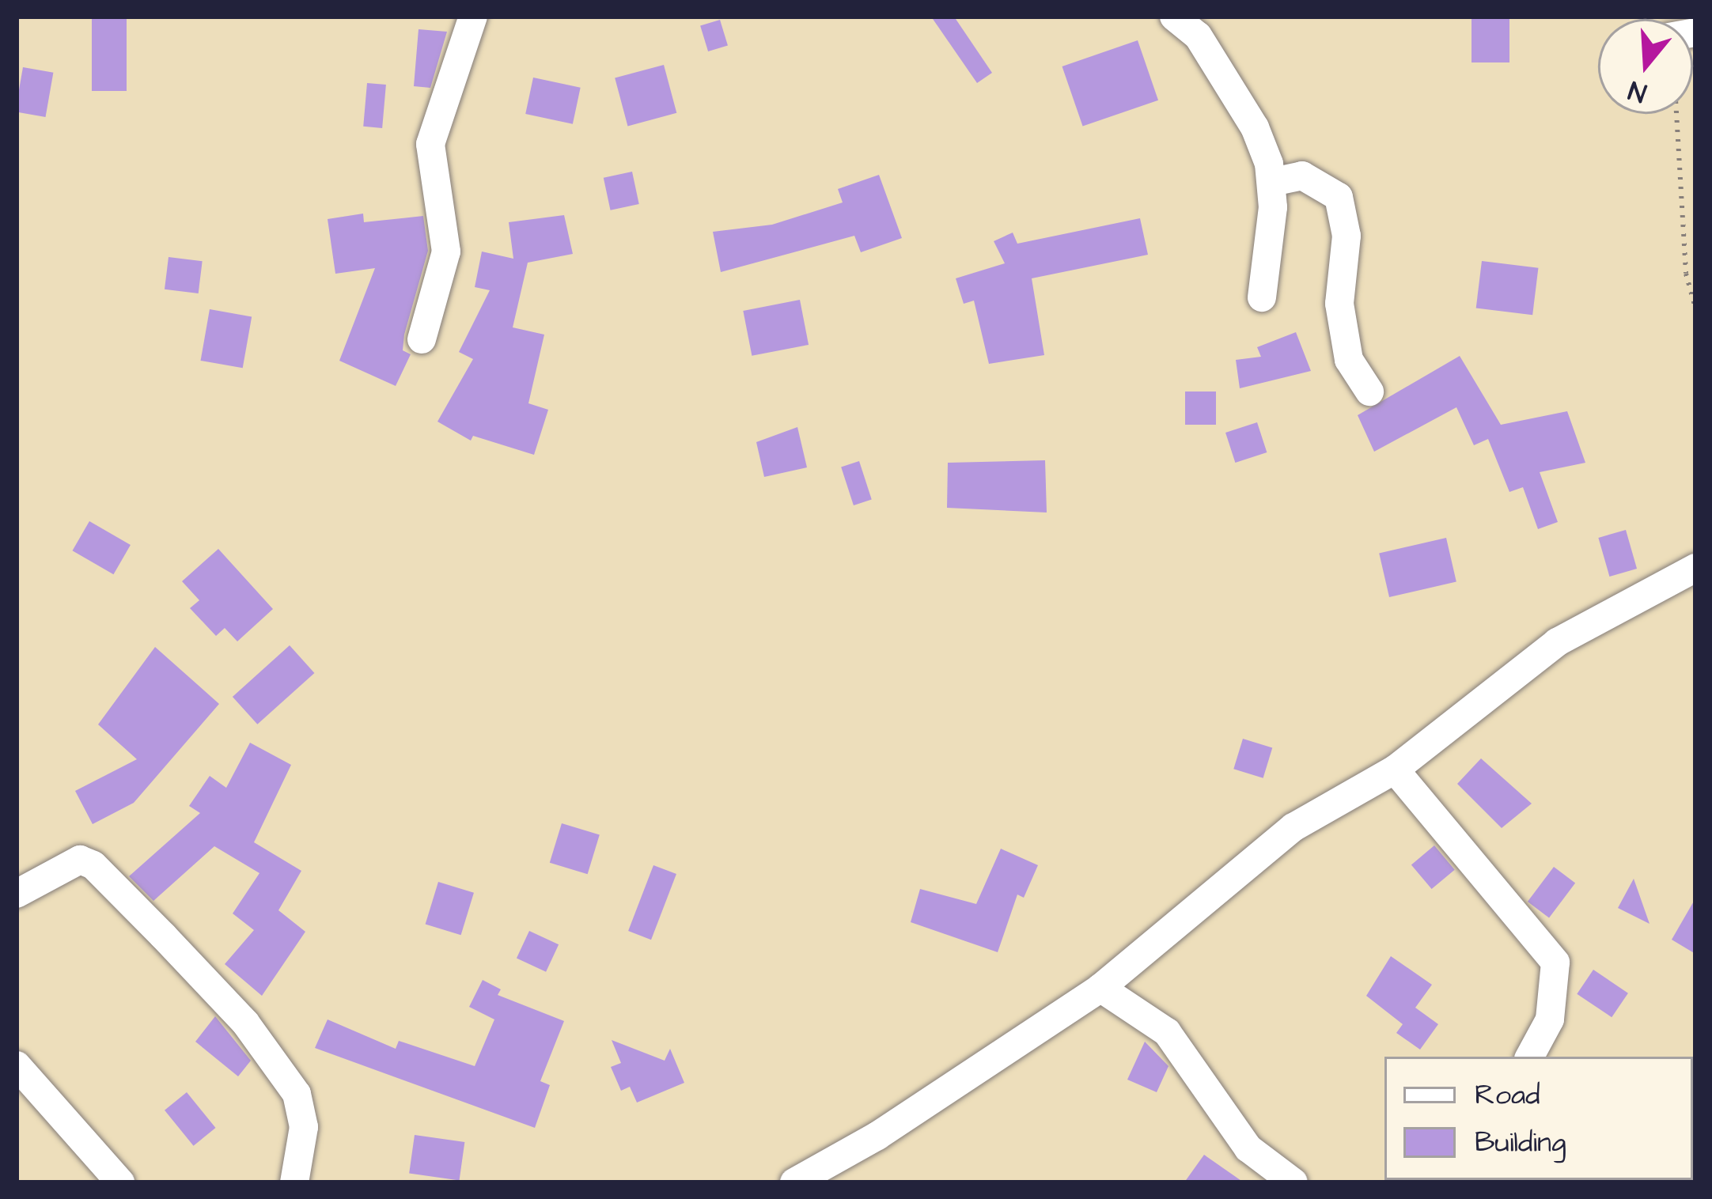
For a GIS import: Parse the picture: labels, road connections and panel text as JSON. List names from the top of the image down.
{
  "legend": ["Road", "Building"],
  "north": "bottom"
}
